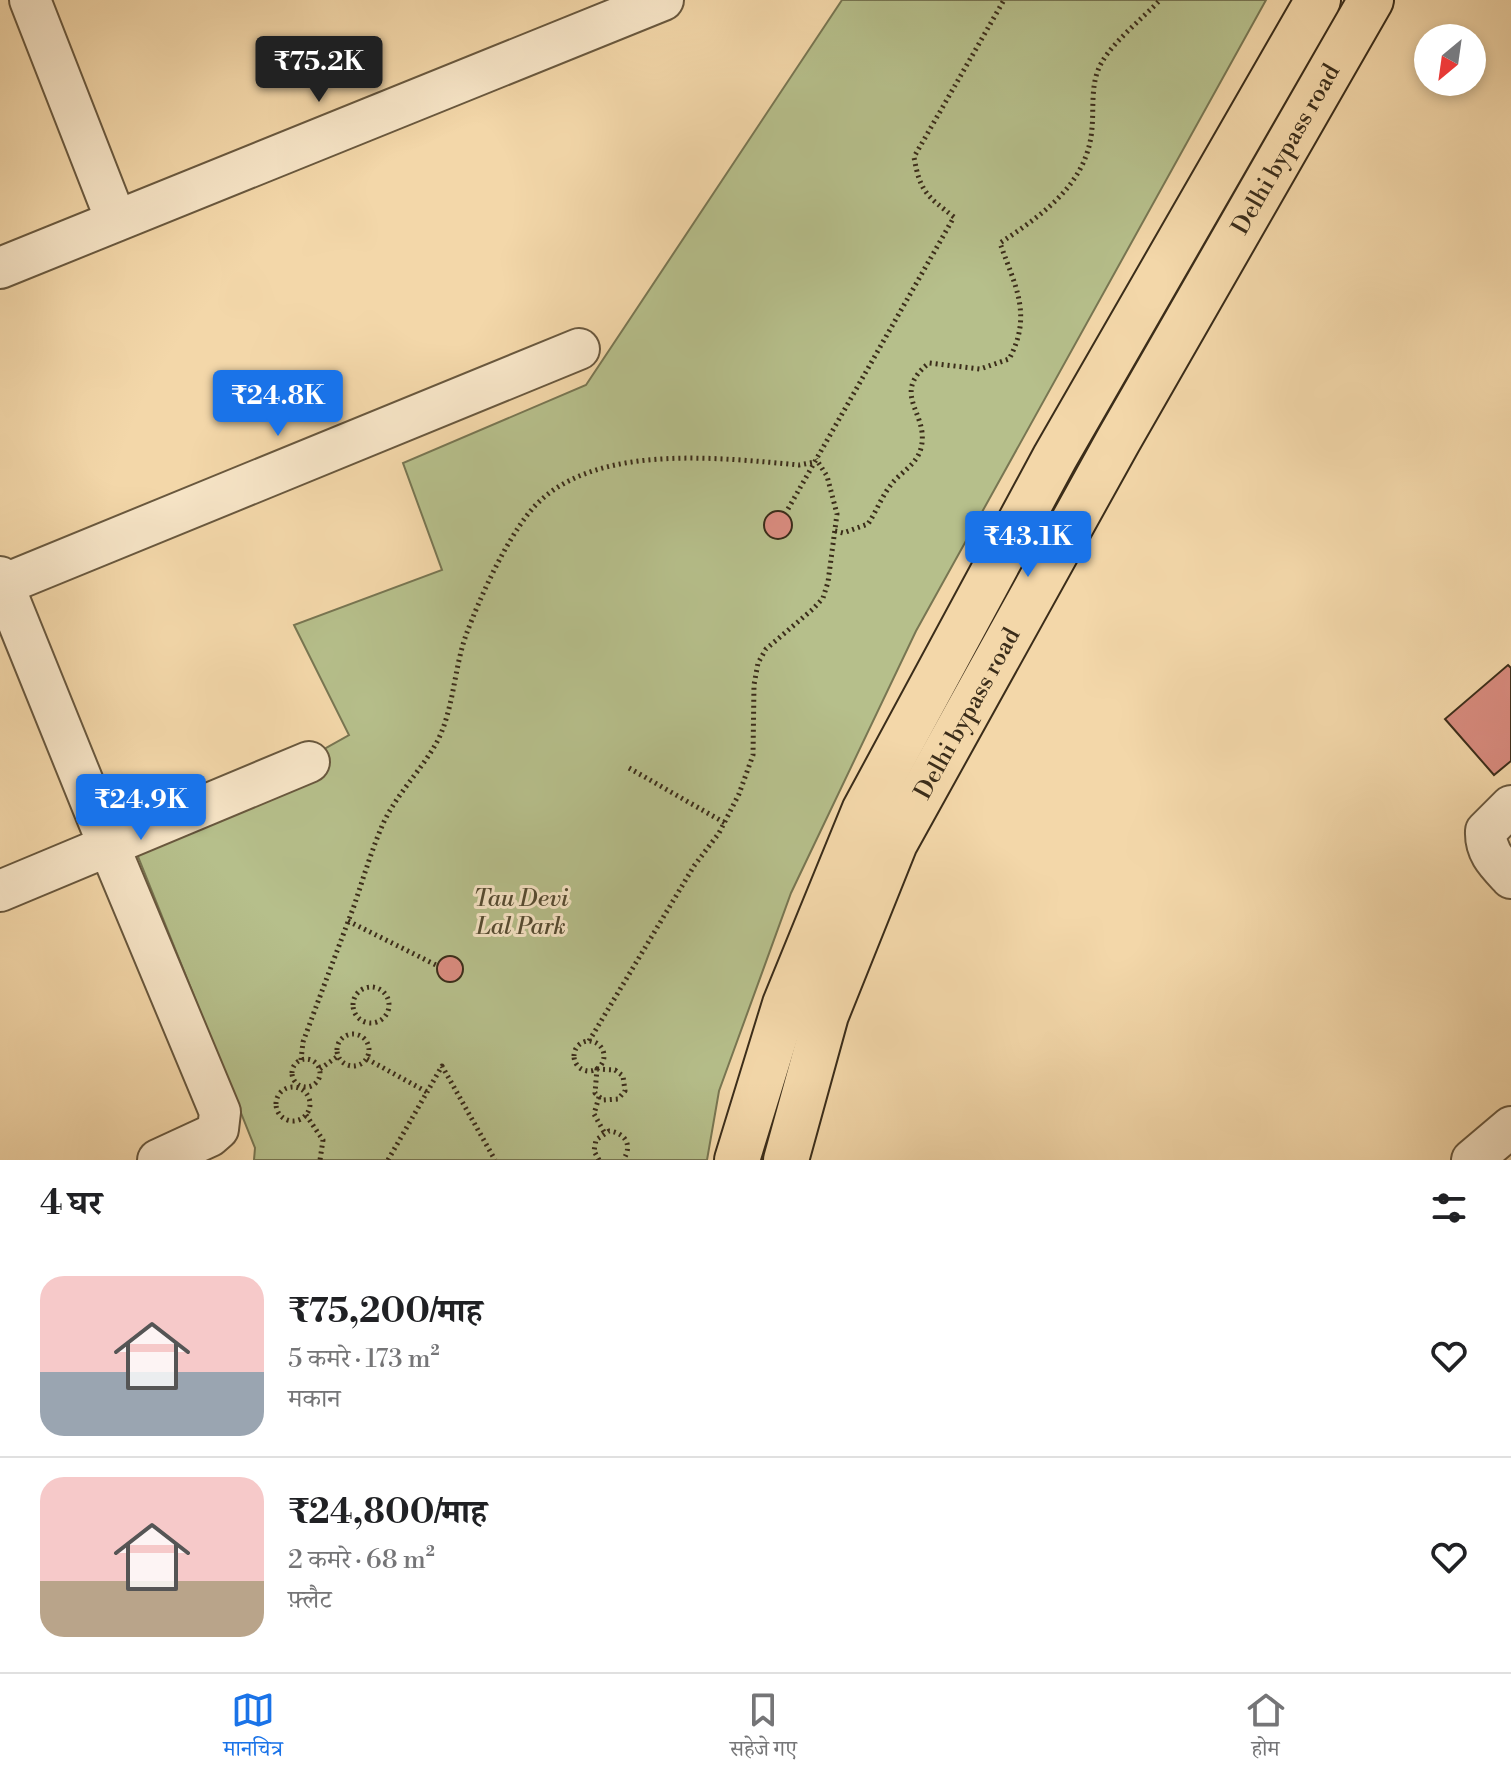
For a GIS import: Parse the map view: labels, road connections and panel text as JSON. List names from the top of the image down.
{
  "streets": {
    "main road": ["Delhi bypass road"]
  },
  "parks": ["Tau Devi Lal Park"],
  "north": "bottom left",
  "page": {
    "price": [
      "₹75.2K",
      "₹24.8K",
      "₹43.1K",
      "₹24.9K"
    ],
    "heading": "4 घर",
    "list": [
      {
        "name": "₹75,200/माह",
        "note": "5 कमरे · 173 m² · मकान"
      },
      {
        "name": "₹24,800/माह",
        "note": "2 कमरे · 68 m² · फ़्लैट"
      }
    ],
    "tabs": ["मानचित्र", "सहेजे गए", "होम"]
  }
}
